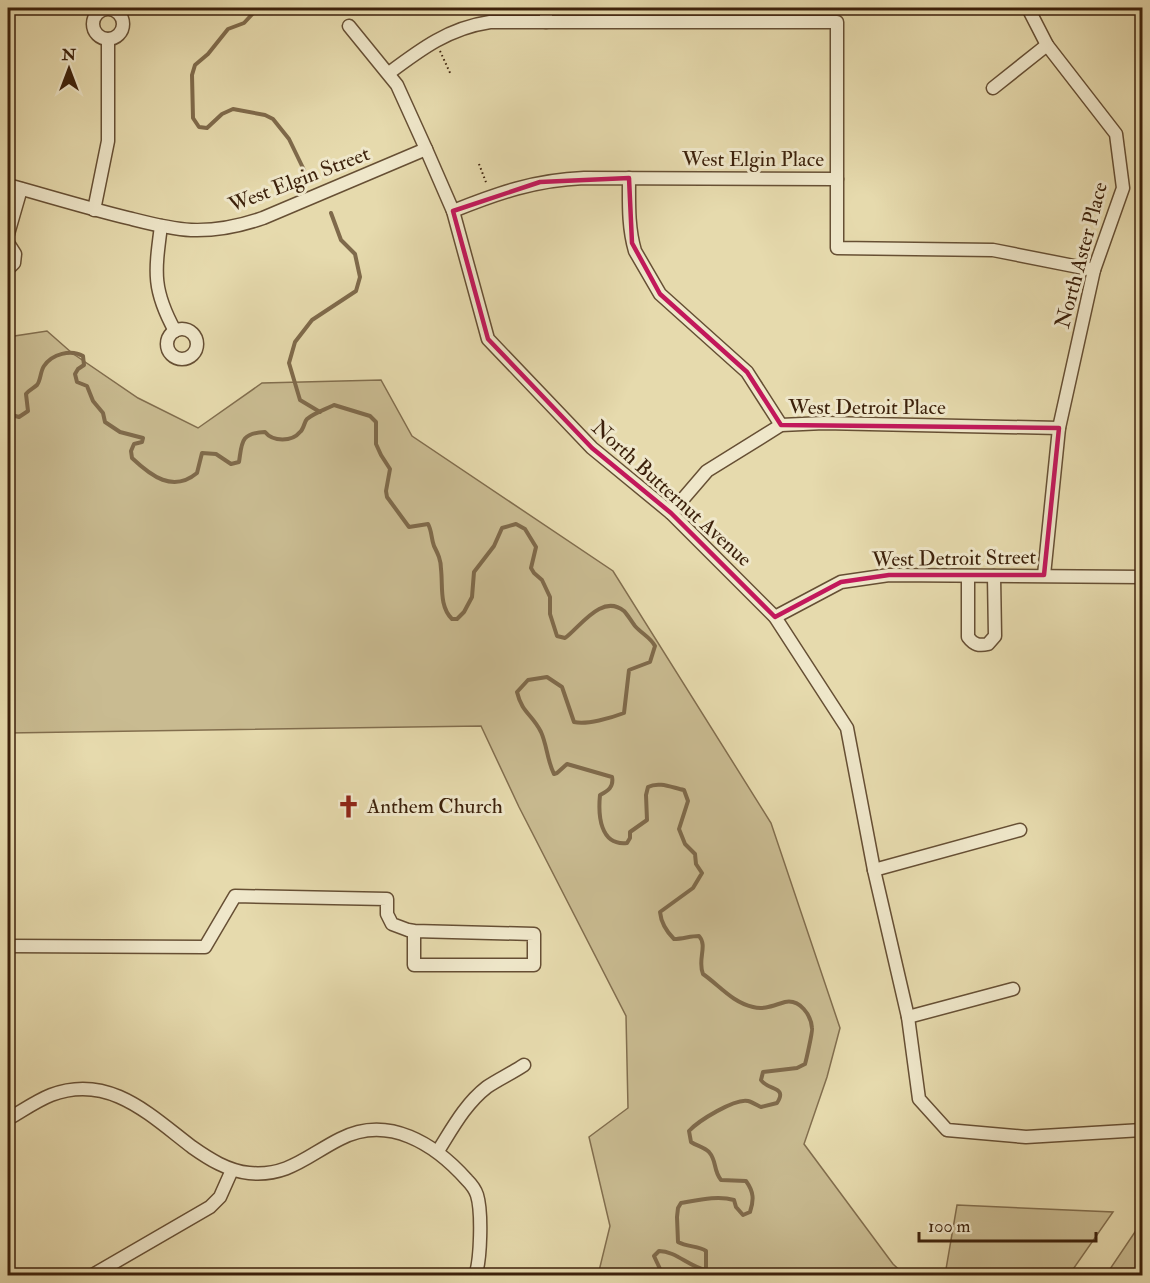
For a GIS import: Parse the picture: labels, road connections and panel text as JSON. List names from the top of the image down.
{
  "streets": {
    "street": [
      "West Elgin Place",
      "West Elgin Street",
      "North Aster Place",
      "West Detroit Place",
      "North Butternut Avenue",
      "West Detroit Street"
    ]
  },
  "crossings": [
    ["West Elgin Place", "North Aster Place"],
    ["West Elgin Place", "North Butternut Avenue"],
    ["West Elgin Street", "North Butternut Avenue"],
    ["North Aster Place", "West Detroit Place"],
    ["North Aster Place", "West Detroit Street"],
    ["West Detroit Place", "North Butternut Avenue"],
    ["North Butternut Avenue", "West Detroit Street"]
  ],
  "places": {
    "church": ["Anthem Church"]
  },
  "scale_bar": "100 m",
  "north": "top"
}
